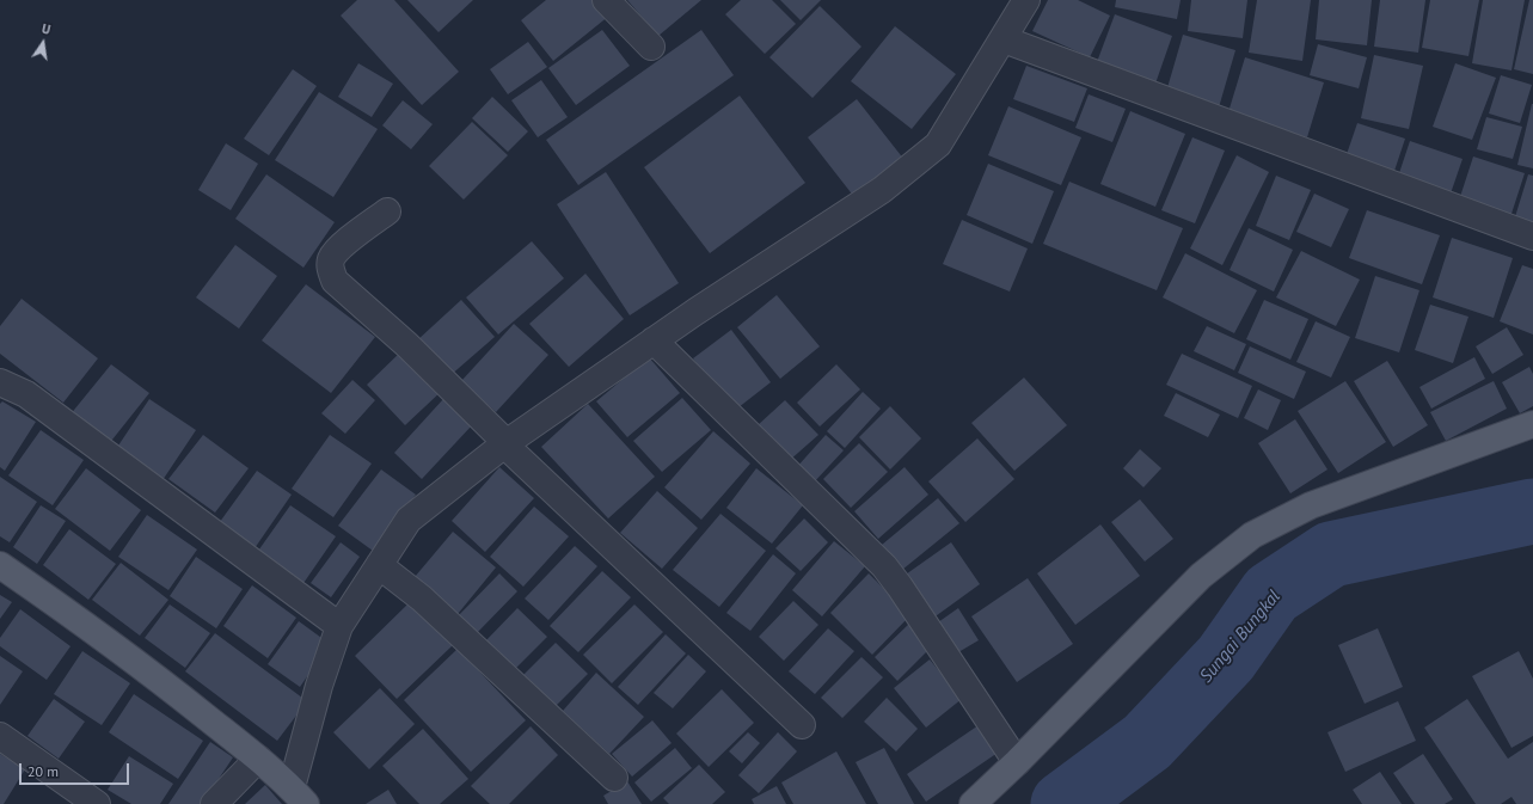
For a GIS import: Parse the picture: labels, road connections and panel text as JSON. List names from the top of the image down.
{
  "water": ["Sungai Bungkal"],
  "scale_bar": "20 m",
  "north": "top"
}
